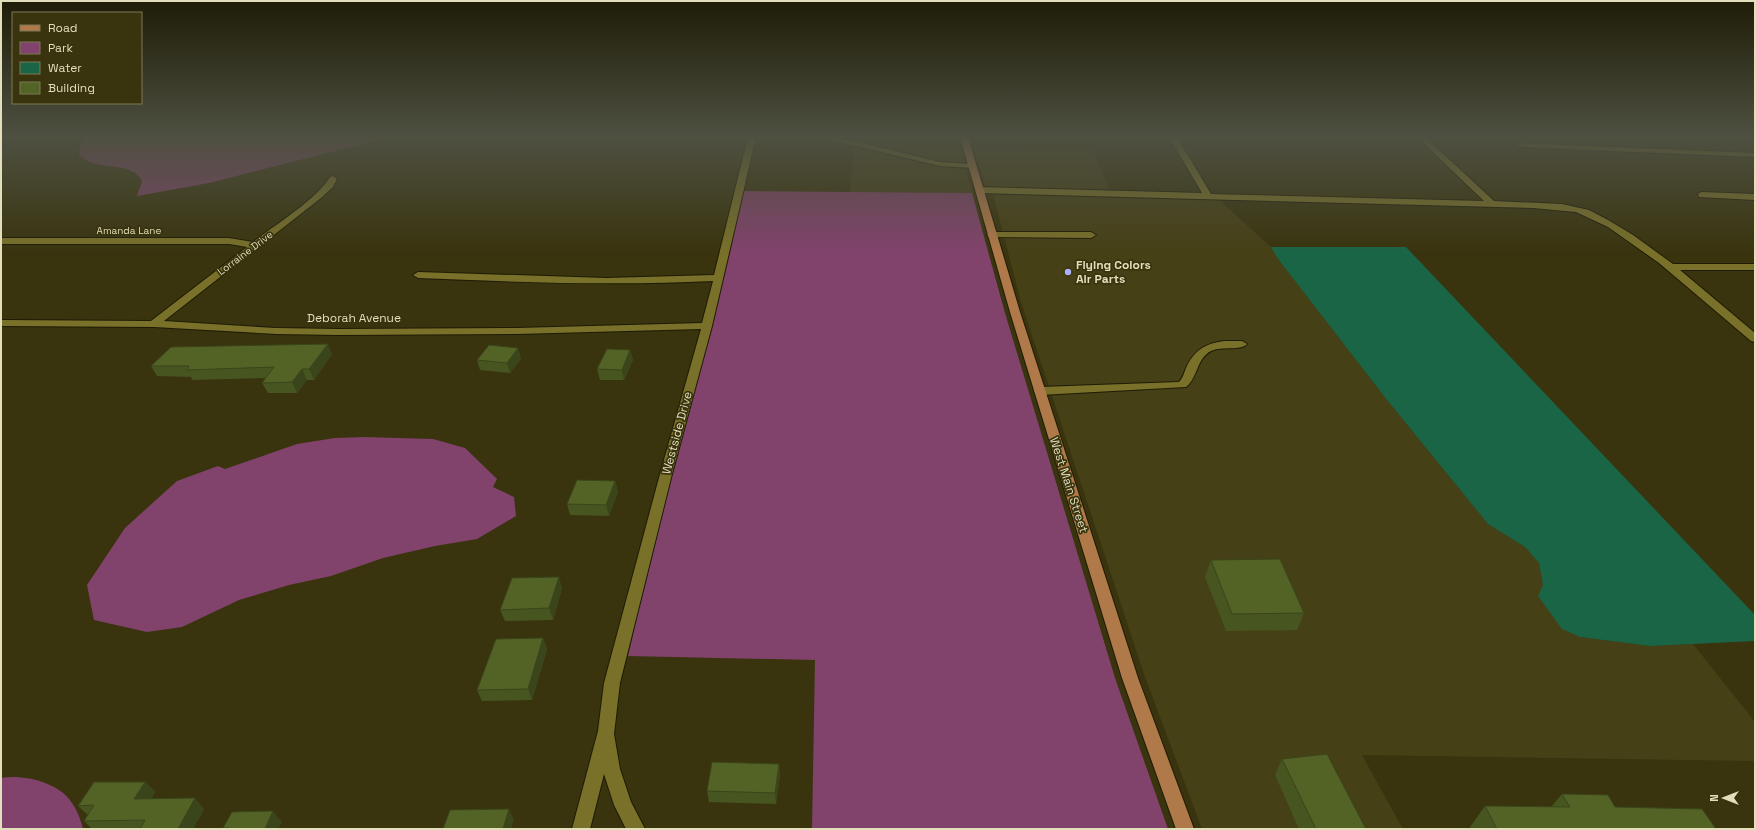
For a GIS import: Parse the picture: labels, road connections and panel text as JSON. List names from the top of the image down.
{
  "streets": {
    "main road": ["West Main Street"],
    "street": [
      "Amanda Lane",
      "Lorraine Drive",
      "Deborah Avenue",
      "Westside Drive"
    ]
  },
  "crossings": [
    ["Amanda Lane", "Lorraine Drive"],
    ["Lorraine Drive", "Deborah Avenue"],
    ["Deborah Avenue", "Westside Drive"]
  ],
  "places": ["Flying Colors Air Parts"],
  "legend": [
    "Road",
    "Park",
    "Water",
    "Building"
  ],
  "north": "left"
}
